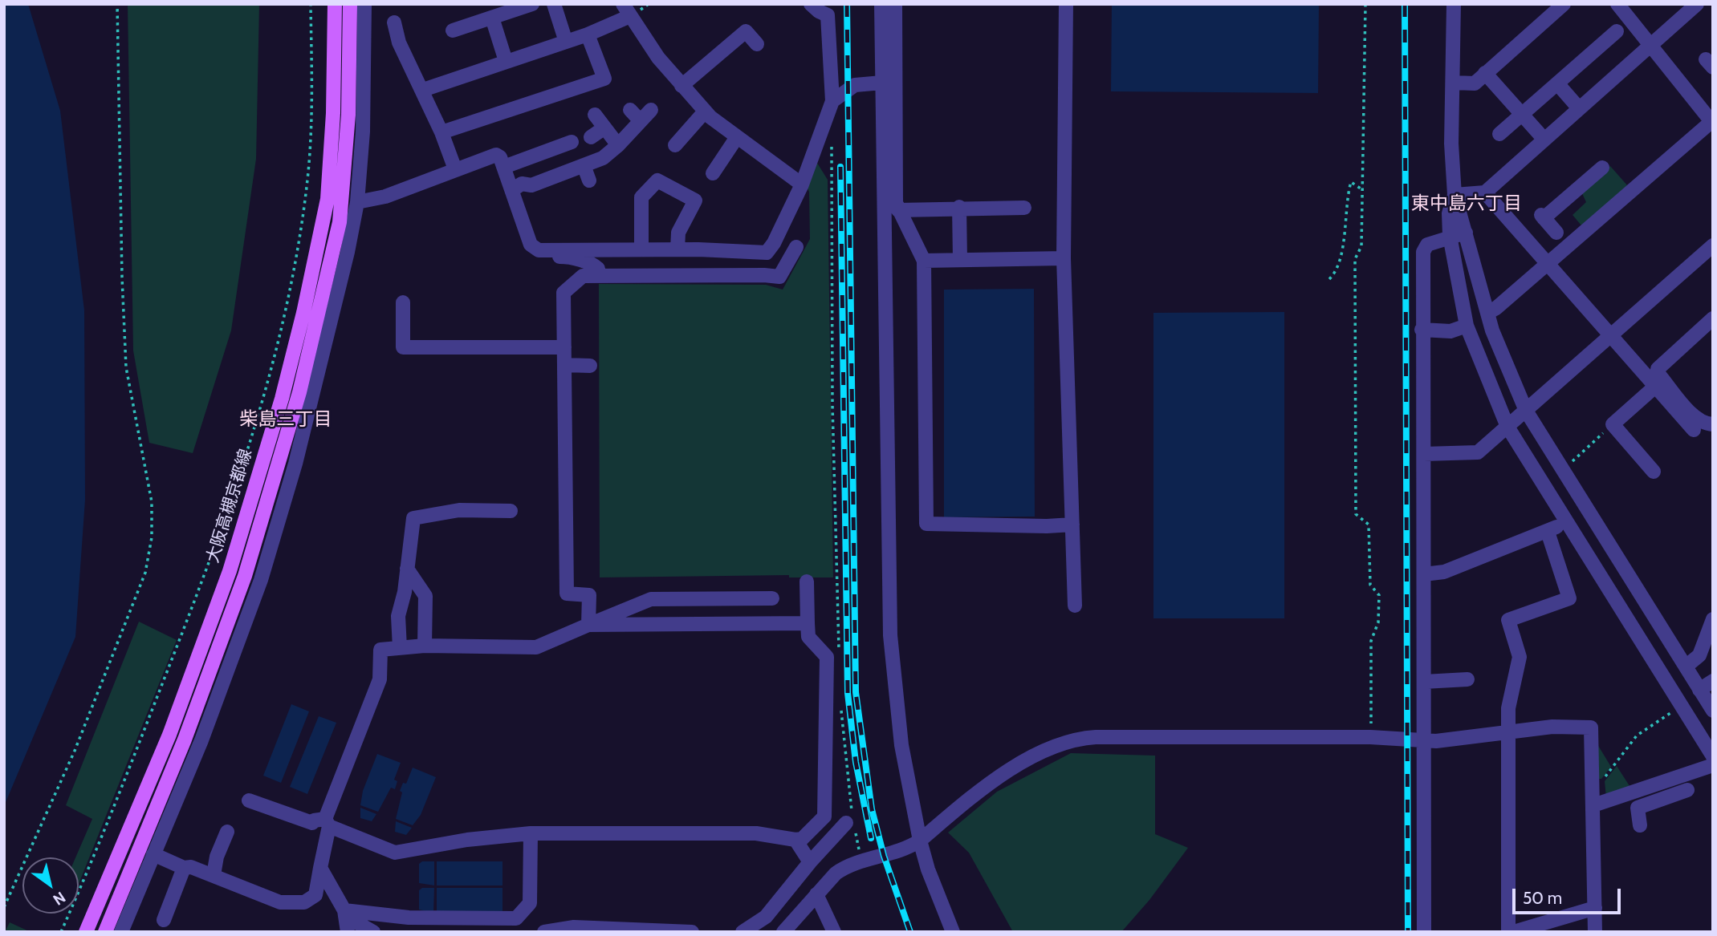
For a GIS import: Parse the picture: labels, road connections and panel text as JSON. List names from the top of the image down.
{
  "streets": {
    "main road": ["大阪高槻京都線"]
  },
  "districts": ["東中島六丁目", "柴島三丁目"],
  "scale_bar": "50 m",
  "north": "bottom right"
}
